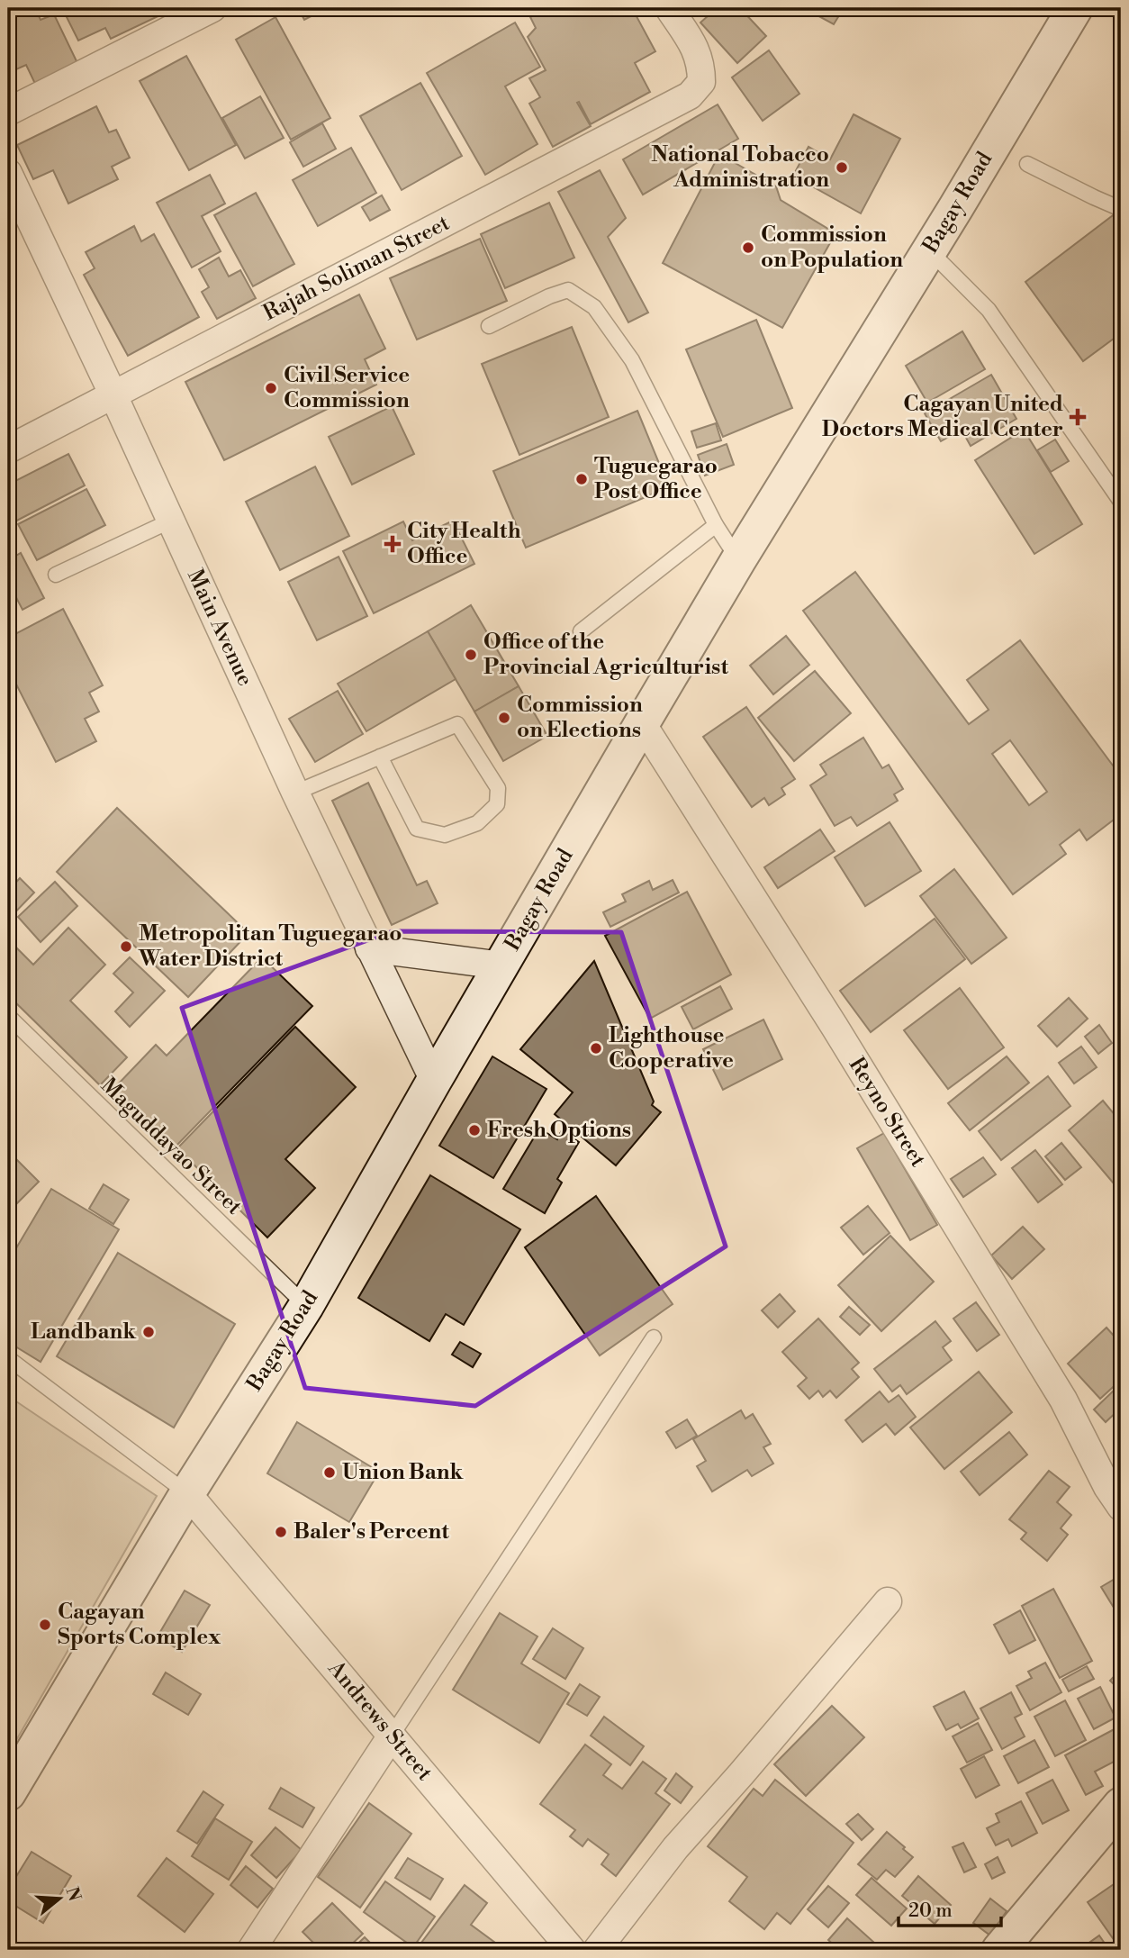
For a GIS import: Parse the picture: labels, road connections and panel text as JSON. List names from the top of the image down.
{
  "streets": {
    "main road": ["Bagay Road"],
    "street": [
      "Rajah Soliman Street",
      "Main Avenue",
      "Reyno Street",
      "Andrews Street"
    ],
    "lane": ["Maguddayao Street"]
  },
  "crossings": [
    ["Bagay Road", "Main Avenue"],
    ["Bagay Road", "Reyno Street"],
    ["Bagay Road", "Maguddayao Street"],
    ["Bagay Road", "Andrews Street"],
    ["Rajah Soliman Street", "Main Avenue"]
  ],
  "places": {
    "other": [
      "National Tobacco Administration",
      "Commission on Population",
      "Civil Service Commission",
      "Tuguegarao Post Office",
      "Office of the Provincial Agriculturist",
      "Commission on Elections",
      "Metropolitan Tuguegarao Water District",
      "Lighthouse Cooperative",
      "Fresh Options",
      "Landbank",
      "Union Bank",
      "Baler's Percent",
      "Cagayan Sports Complex"
    ],
    "health": ["Cagayan United Doctors Medical Center", "City Health Office"]
  },
  "scale_bar": "20 m",
  "north": "right"
}
